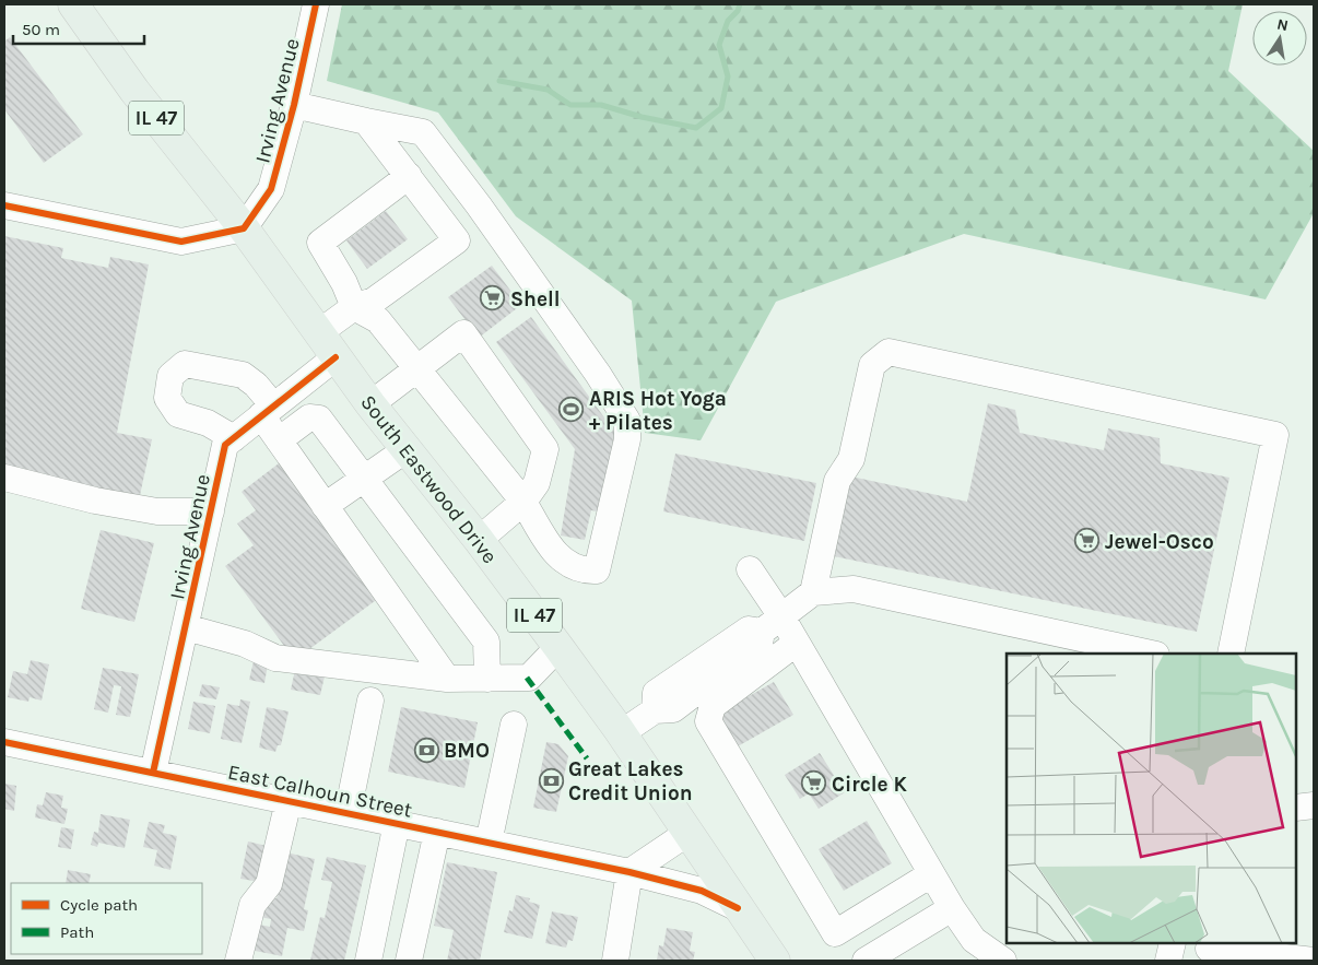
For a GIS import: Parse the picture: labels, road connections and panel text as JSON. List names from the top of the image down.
{
  "streets": {
    "main road": ["IL 47", "South Eastwood Drive"],
    "street": ["Irving Avenue", "East Calhoun Street"]
  },
  "crossings": [
    ["Irving Avenue", "South Eastwood Drive"],
    ["Irving Avenue", "East Calhoun Street"],
    ["South Eastwood Drive", "East Calhoun Street"]
  ],
  "places": {
    "supermarket": ["Shell", "Jewel-Osco", "Circle K"],
    "sports": ["ARIS Hot Yoga + Pilates"],
    "bank": ["BMO", "Great Lakes Credit Union"]
  },
  "legend": ["Cycle path", "Path"],
  "scale_bar": "50 m",
  "north": "top"
}
